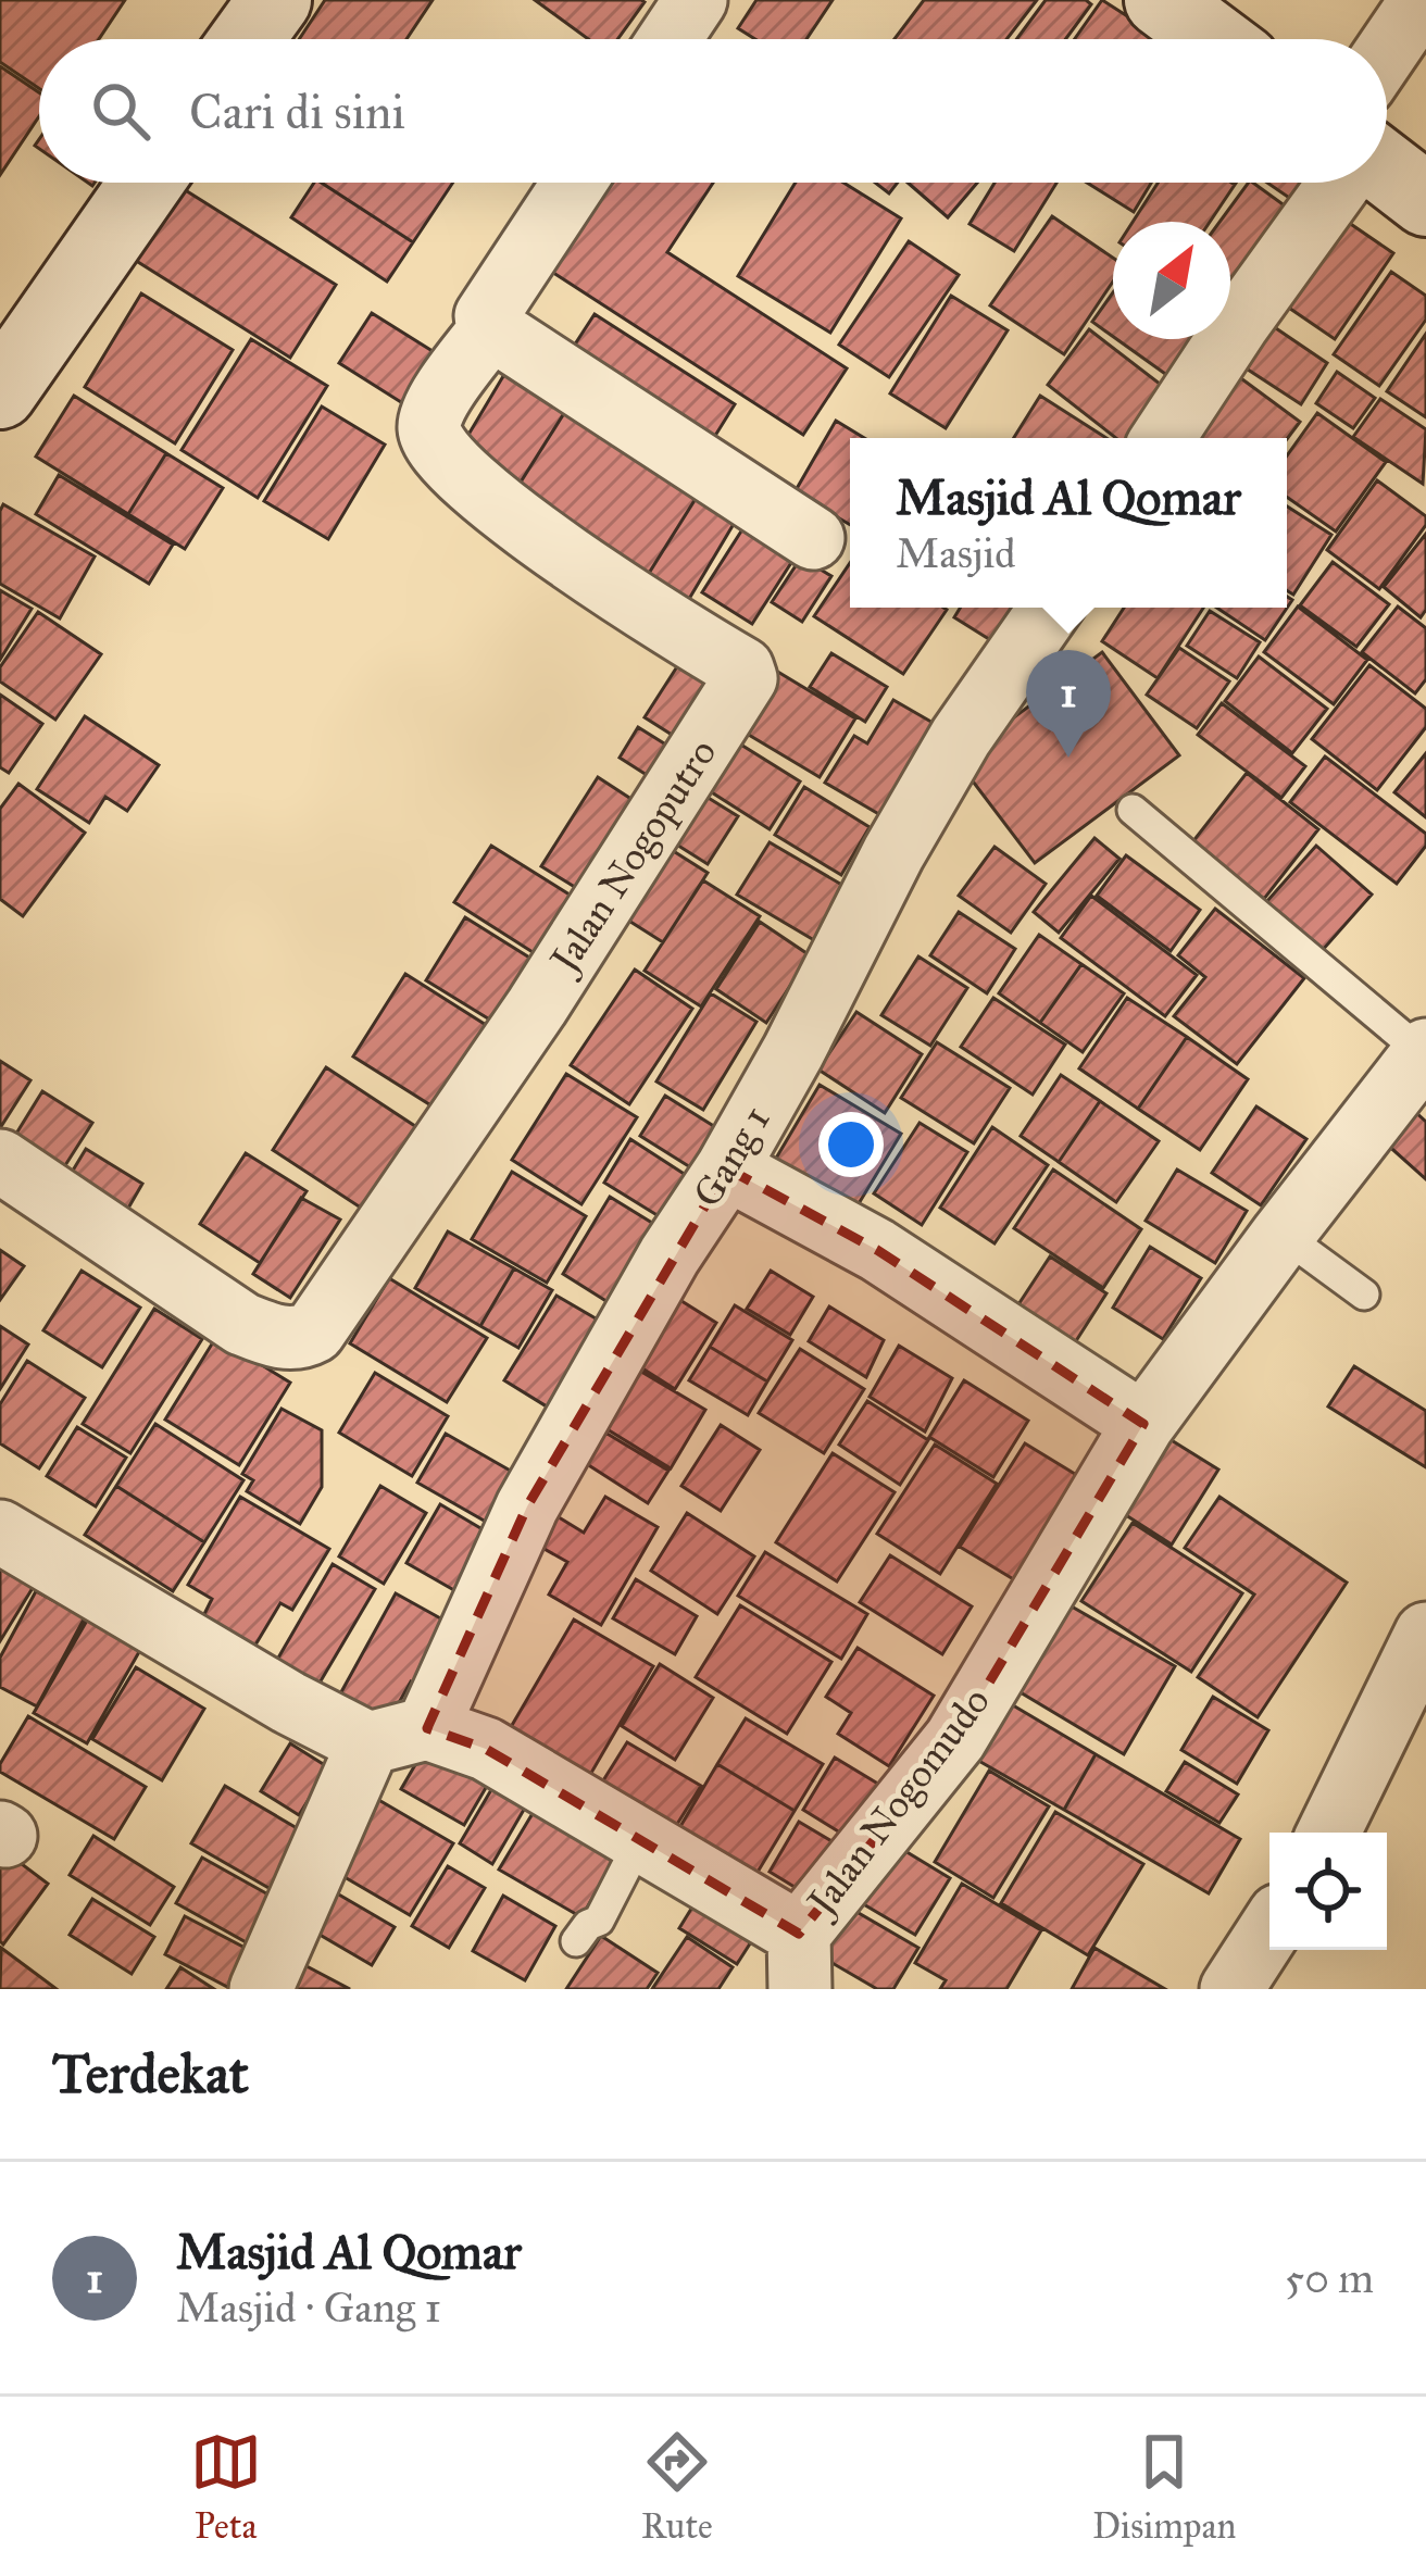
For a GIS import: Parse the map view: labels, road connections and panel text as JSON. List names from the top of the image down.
{
  "streets": {
    "street": ["Jalan Nogoputro", "Gang 1", "Jalan Nogomudo"]
  },
  "crossings": [
    ["Gang 1", "Jalan Nogomudo"]
  ],
  "north": "top right",
  "page": {
    "search": "Cari di sini",
    "popup": ["Masjid Al Qomar", "Masjid"],
    "pins": "1",
    "heading": "Terdekat",
    "list": [
      {
        "mark": "1",
        "name": "Masjid Al Qomar",
        "note": "Masjid · Gang 1",
        "value": "50 m"
      }
    ],
    "nav": ["Peta", "Rute", "Disimpan"]
  }
}
